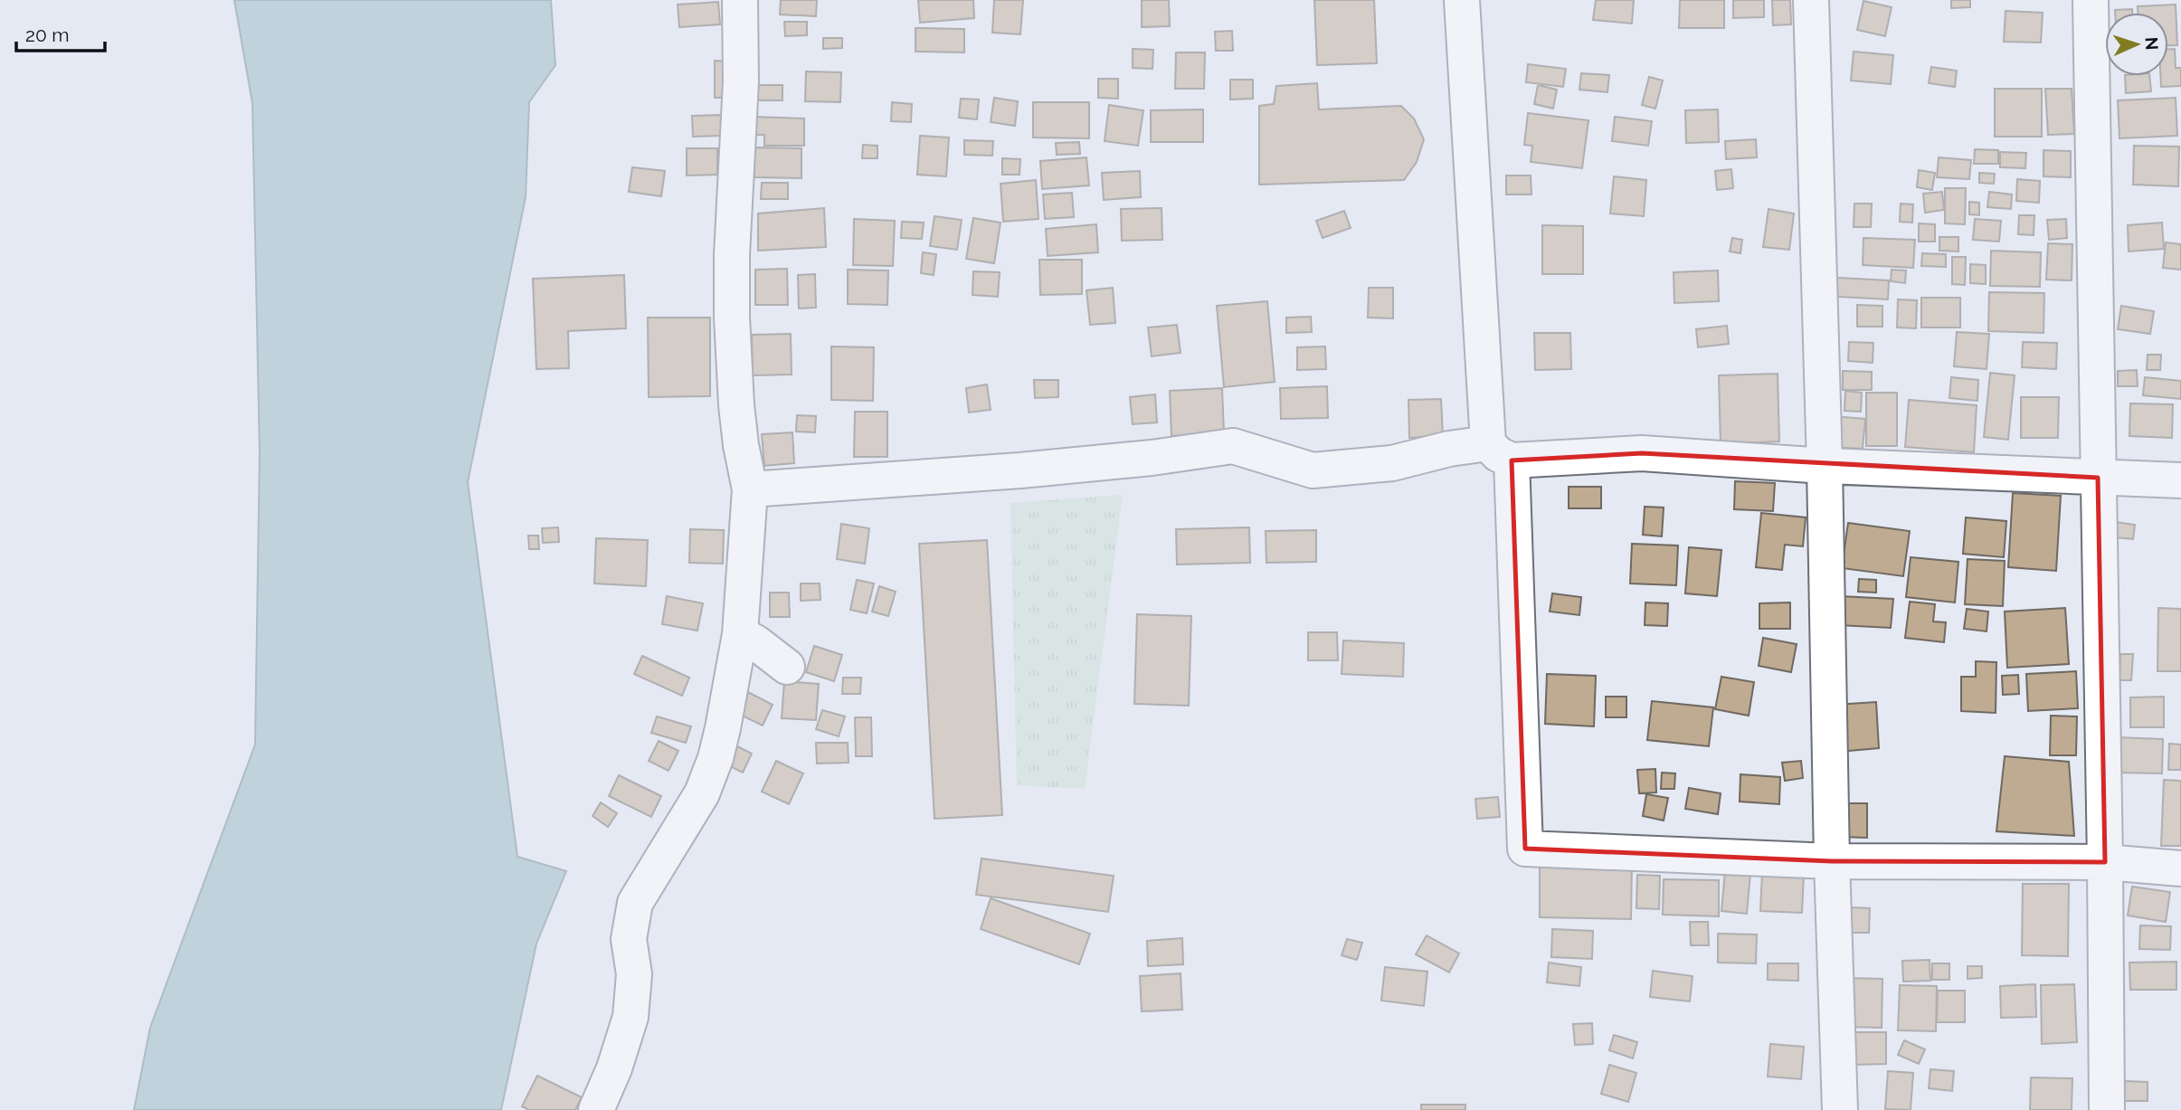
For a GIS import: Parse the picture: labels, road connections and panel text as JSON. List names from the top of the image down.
{
  "scale_bar": "20 m",
  "north": "right"
}
